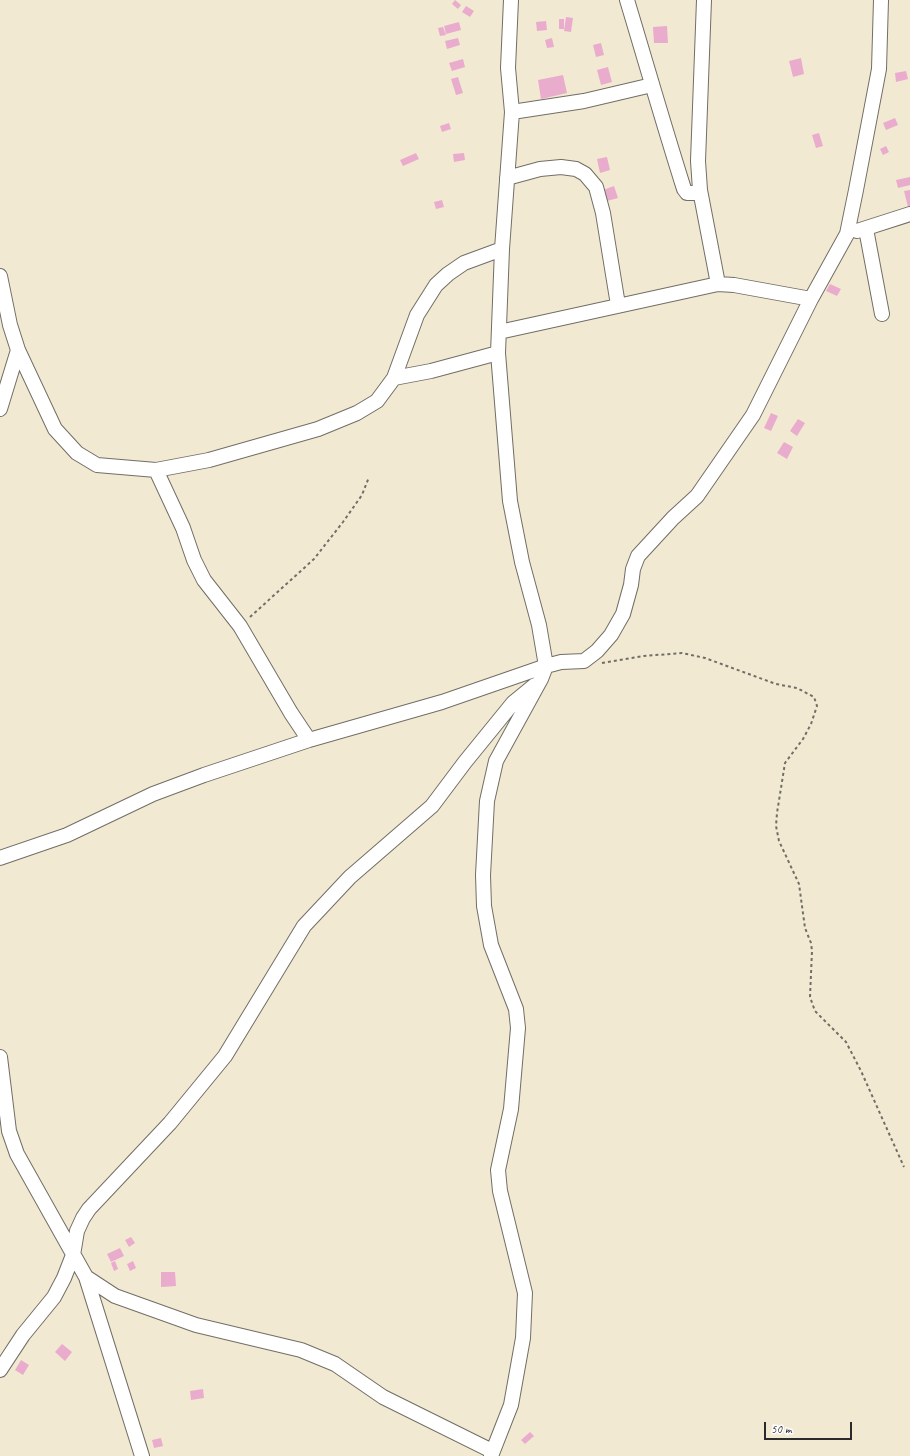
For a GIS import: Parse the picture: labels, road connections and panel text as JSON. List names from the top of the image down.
{
  "scale_bar": "50 m"
}
